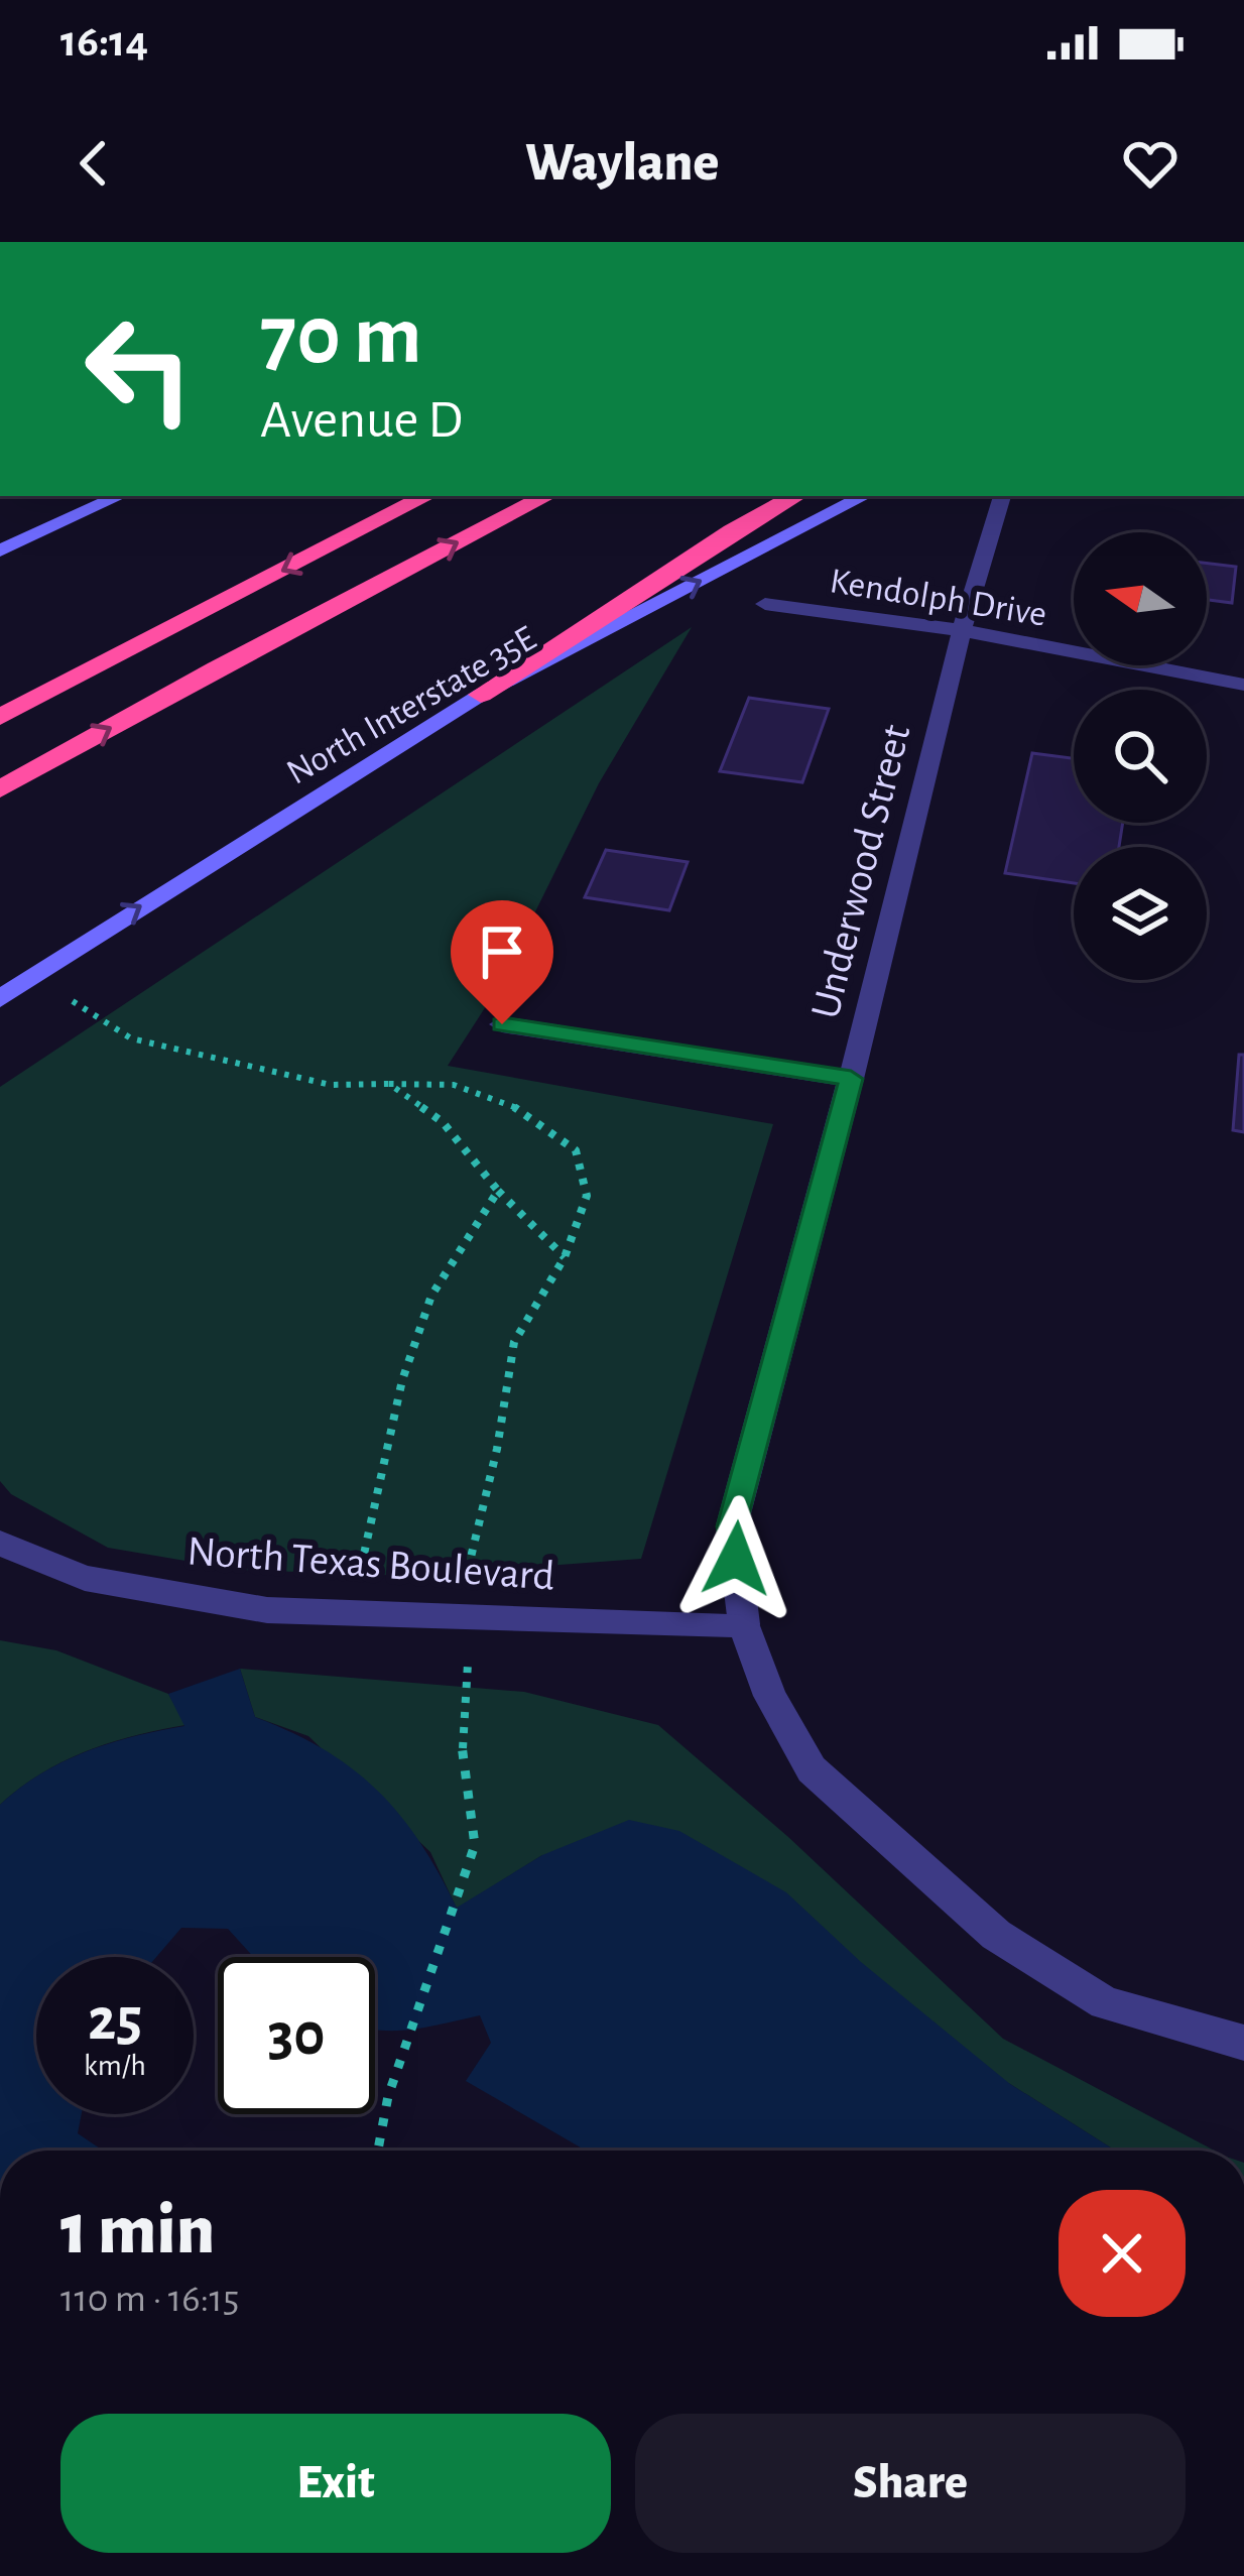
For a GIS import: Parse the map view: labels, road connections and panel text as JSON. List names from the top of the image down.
{
  "streets": {
    "main road": ["North Interstate 35E"],
    "street": ["Kendolph Drive", "Underwood Street", "North Texas Boulevard"]
  },
  "crossings": [
    ["Kendolph Drive", "Underwood Street"],
    ["Underwood Street", "North Texas Boulevard"]
  ],
  "one_way": ["North Interstate 35E"],
  "north": "left",
  "page": {
    "status": "16:14",
    "header": "Waylane",
    "turn": ["70 m", "Avenue D"],
    "speed": "25 km/h",
    "limit": "30",
    "heading": ["1 min", "110 m · 16:15"],
    "buttons": ["Exit", "Share"]
  }
}
